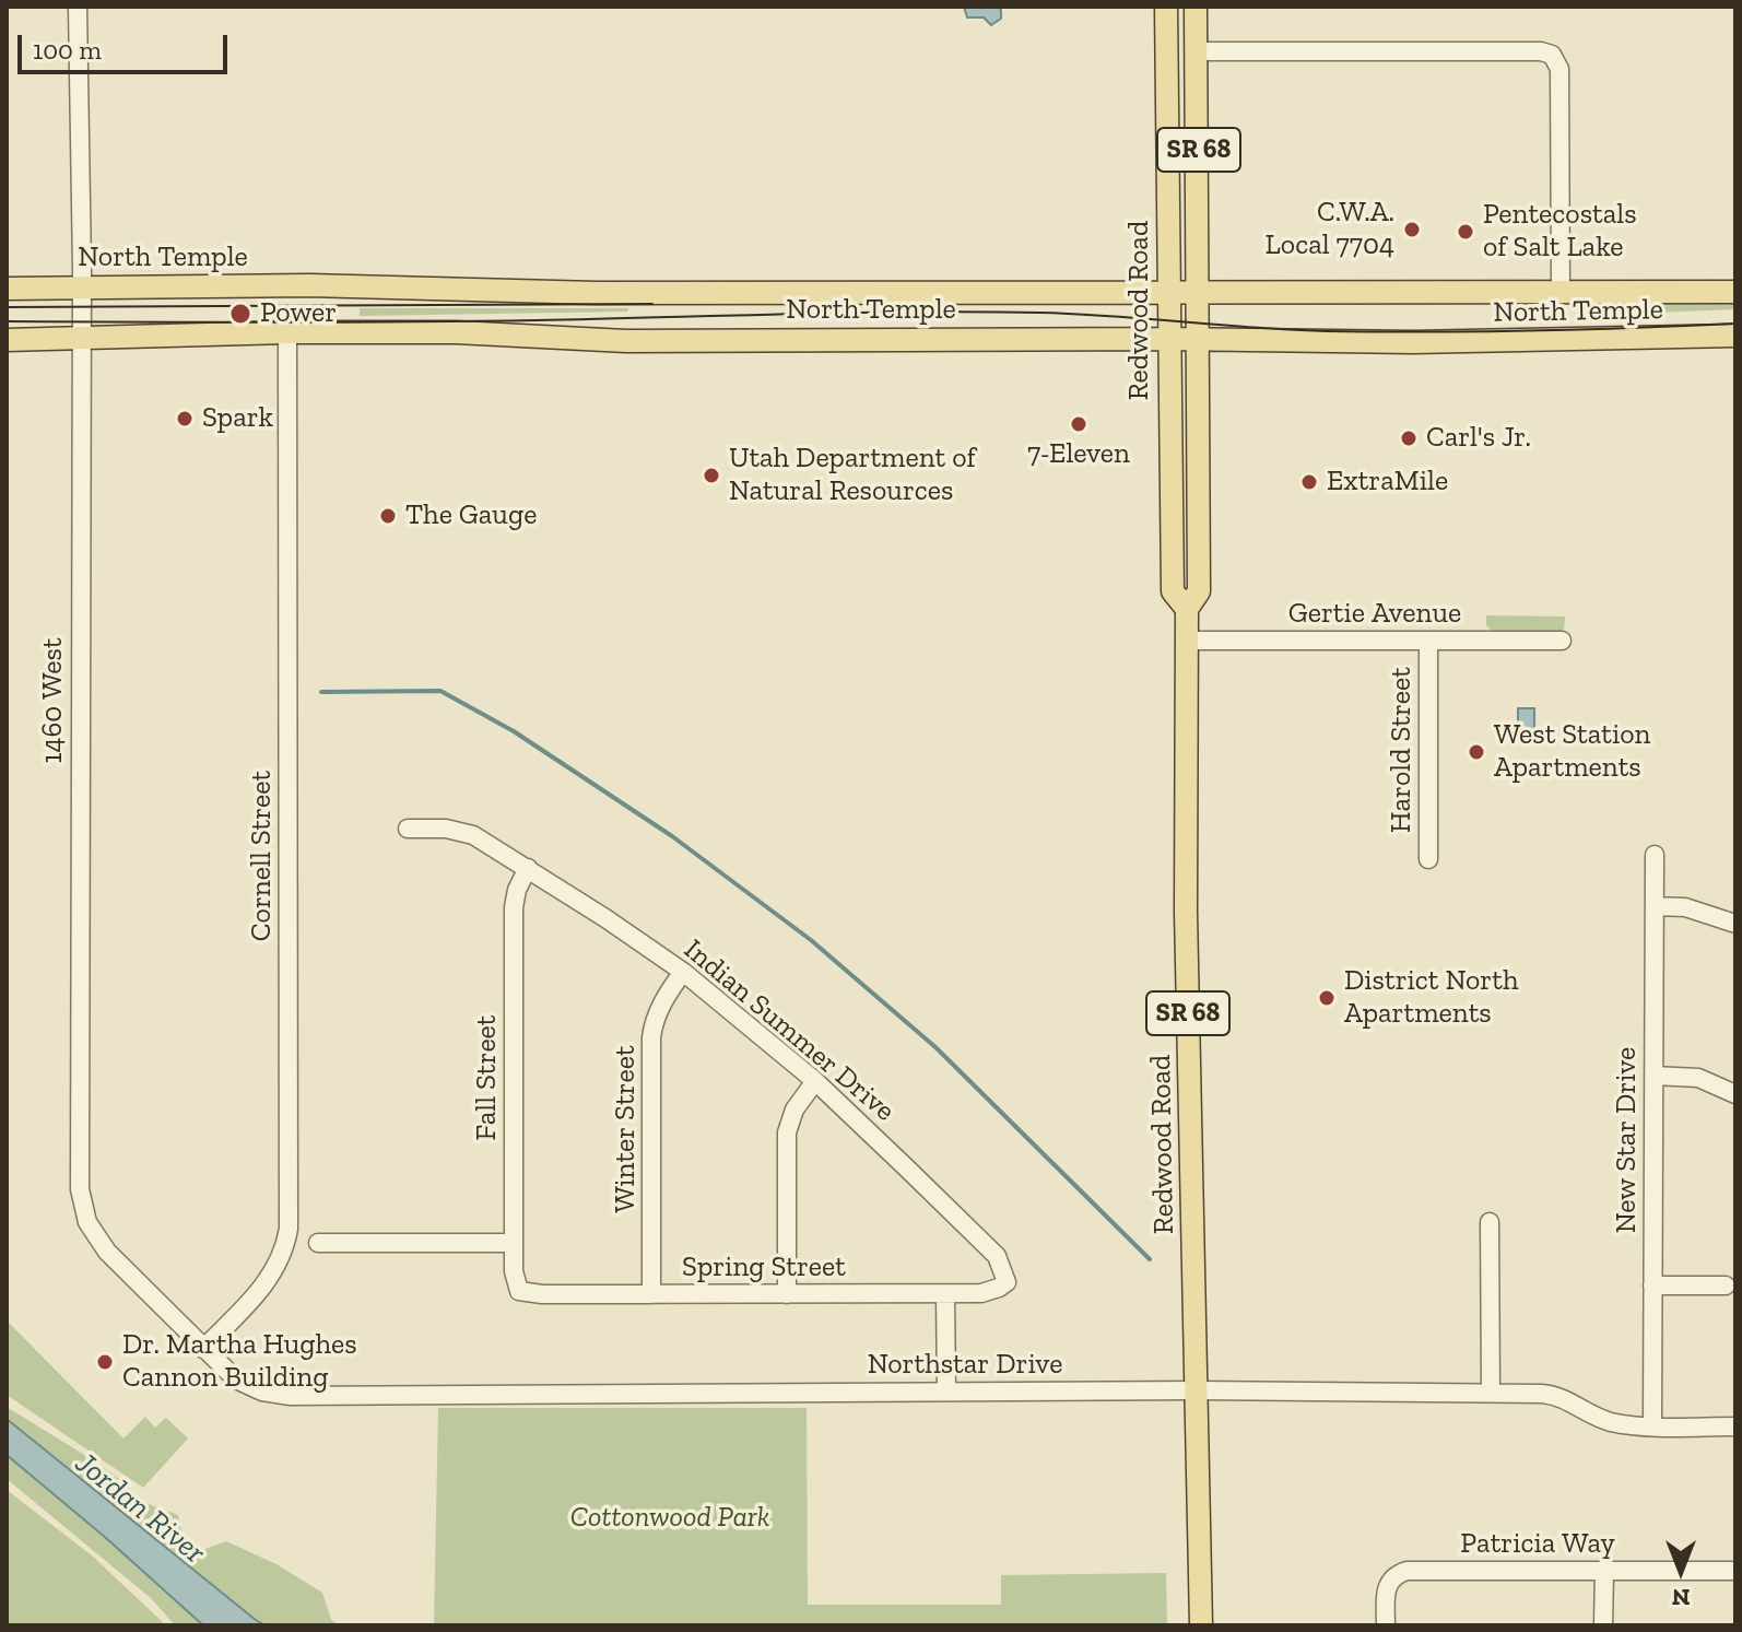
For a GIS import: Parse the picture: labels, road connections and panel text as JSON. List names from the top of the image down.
{
  "streets": {
    "main road": ["SR 68", "North Temple", "Redwood Road"],
    "street": [
      "Gertie Avenue",
      "1460 West",
      "Harold Street",
      "Cornell Street",
      "Indian Summer Drive",
      "Fall Street",
      "Winter Street",
      "New Star Drive",
      "Spring Street",
      "Northstar Drive",
      "Patricia Way"
    ]
  },
  "crossings": [
    ["North Temple", "Redwood Road"],
    ["North Temple", "1460 West"],
    ["North Temple", "Cornell Street"],
    ["Redwood Road", "Gertie Avenue"],
    ["Redwood Road", "Northstar Drive"],
    ["Gertie Avenue", "Harold Street"],
    ["1460 West", "Cornell Street"],
    ["1460 West", "Northstar Drive"],
    ["Cornell Street", "Northstar Drive"],
    ["Indian Summer Drive", "Fall Street"],
    ["Indian Summer Drive", "Winter Street"],
    ["Indian Summer Drive", "Spring Street"],
    ["Fall Street", "Spring Street"],
    ["Winter Street", "Spring Street"],
    ["New Star Drive", "Northstar Drive"]
  ],
  "water": ["Jordan River"],
  "parks": ["Cottonwood Park"],
  "places": [
    "C.W.A. Local 7704",
    "Pentecostals of Salt Lake",
    "Power",
    "Spark",
    "7-Eleven",
    "Carl's Jr.",
    "Utah Department of Natural Resources",
    "ExtraMile",
    "The Gauge",
    "West Station Apartments",
    "District North Apartments",
    "Dr. Martha Hughes Cannon Building"
  ],
  "scale_bar": "100 m",
  "north": "bottom"
}
